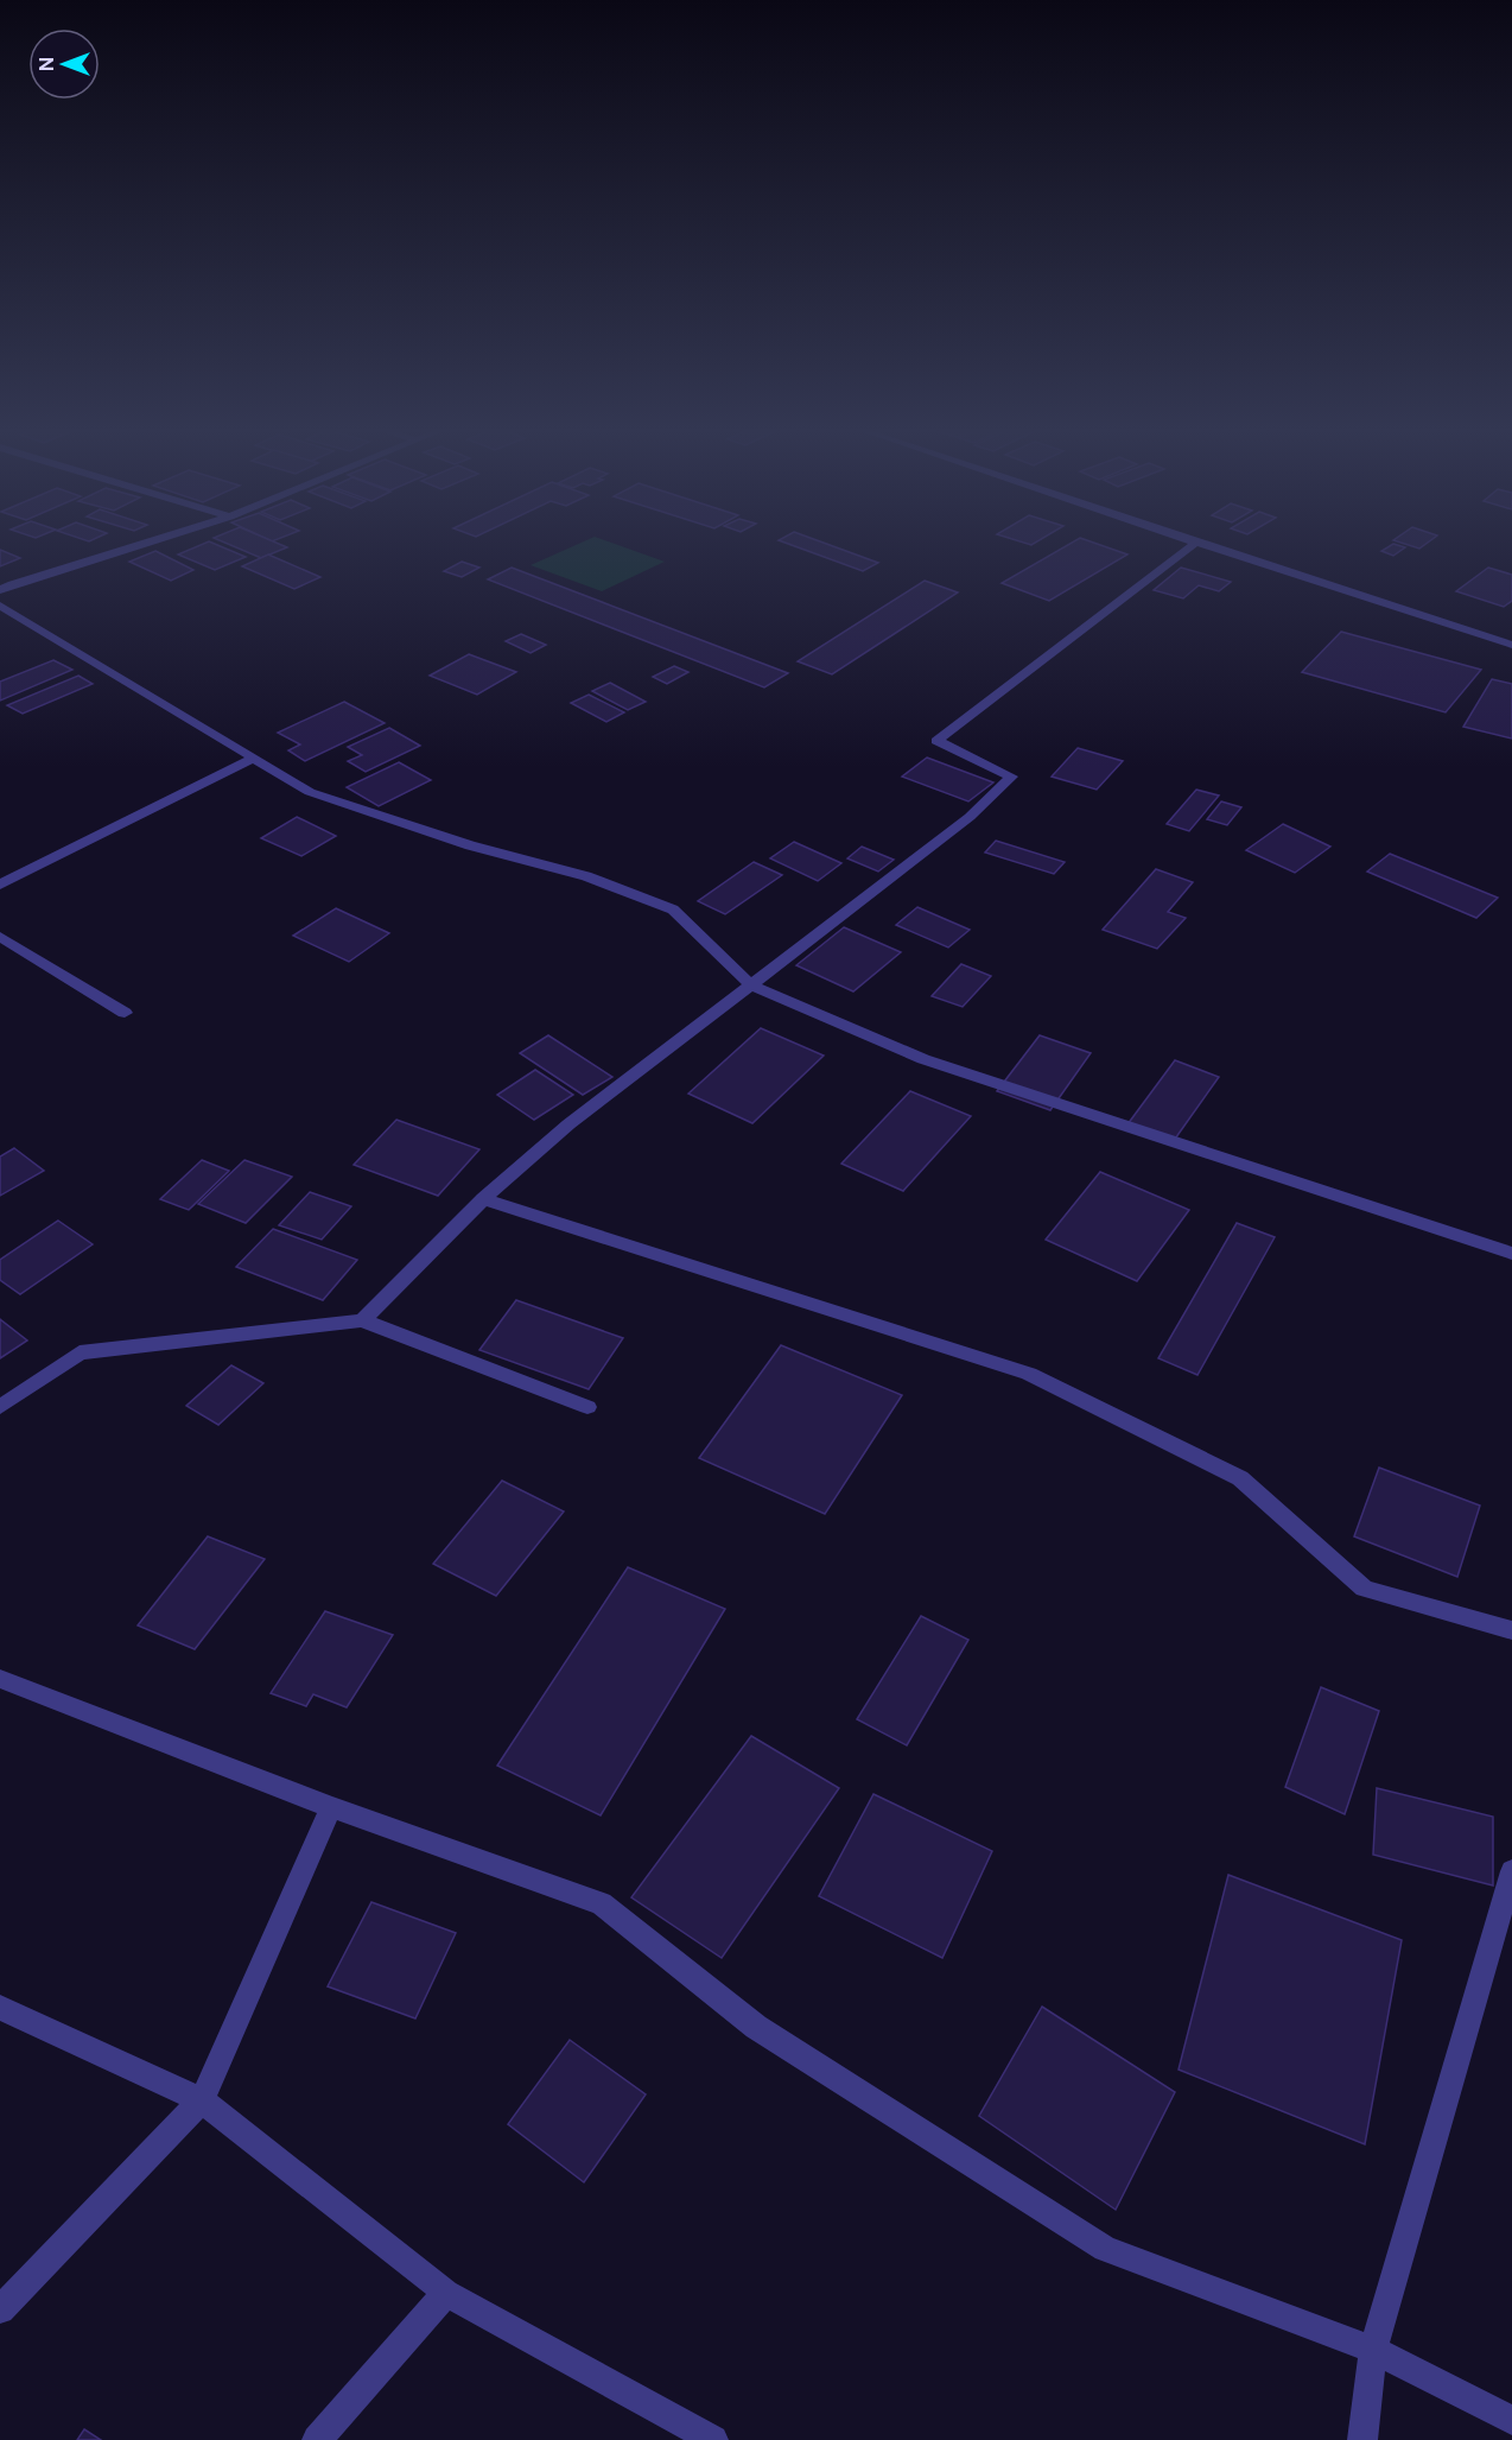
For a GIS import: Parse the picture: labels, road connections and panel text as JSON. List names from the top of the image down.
{
  "north": "left"
}
